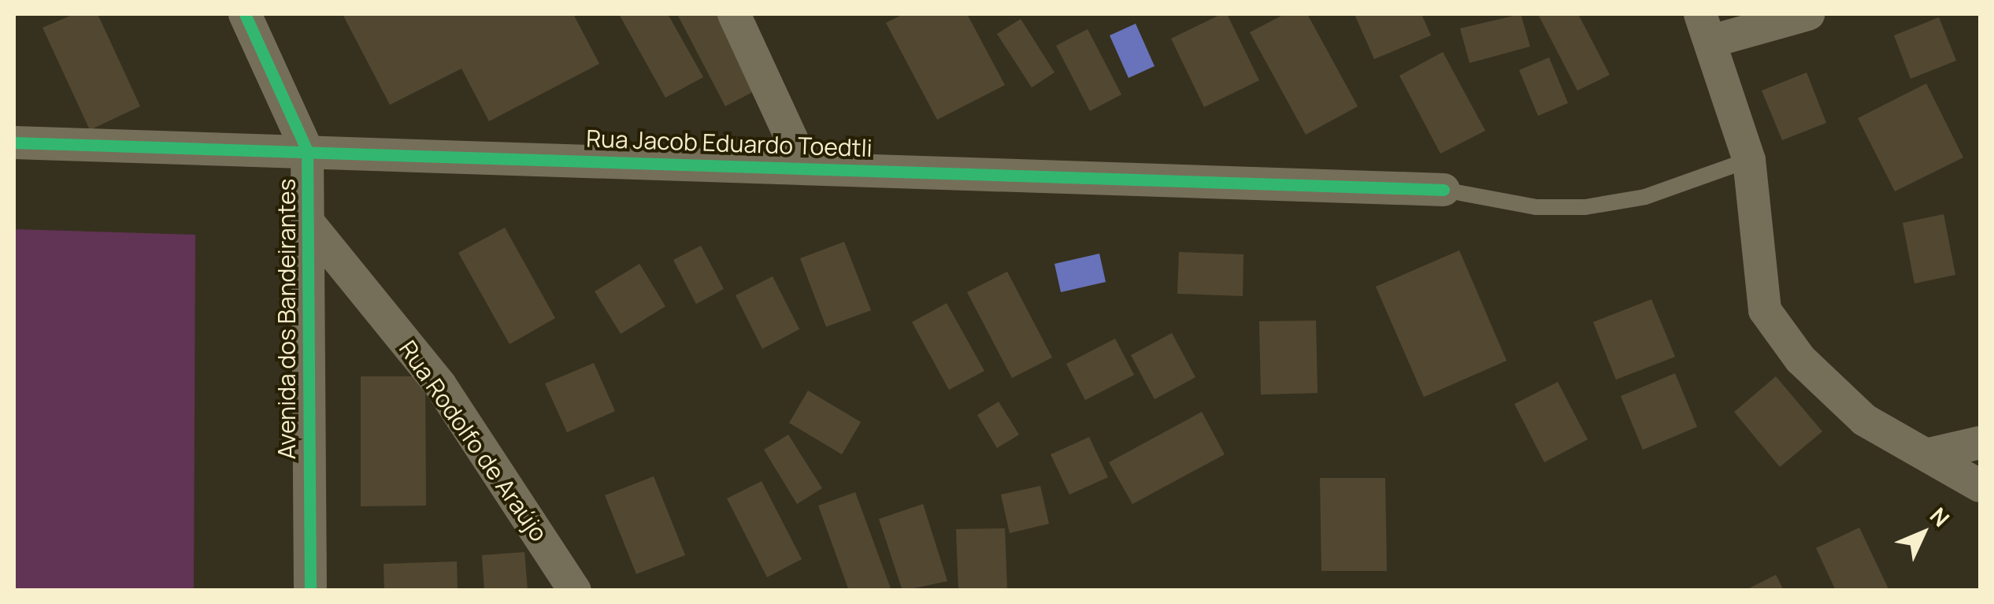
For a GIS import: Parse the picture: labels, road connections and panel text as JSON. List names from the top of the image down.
{
  "streets": {
    "street": ["Rua Jacob Eduardo Toedtli", "Avenida dos Bandeirantes", "Rua Rodolfo de Araújo"]
  },
  "crossings": [
    ["Rua Jacob Eduardo Toedtli", "Avenida dos Bandeirantes"],
    ["Avenida dos Bandeirantes", "Rua Rodolfo de Araújo"]
  ],
  "north": "top right"
}
